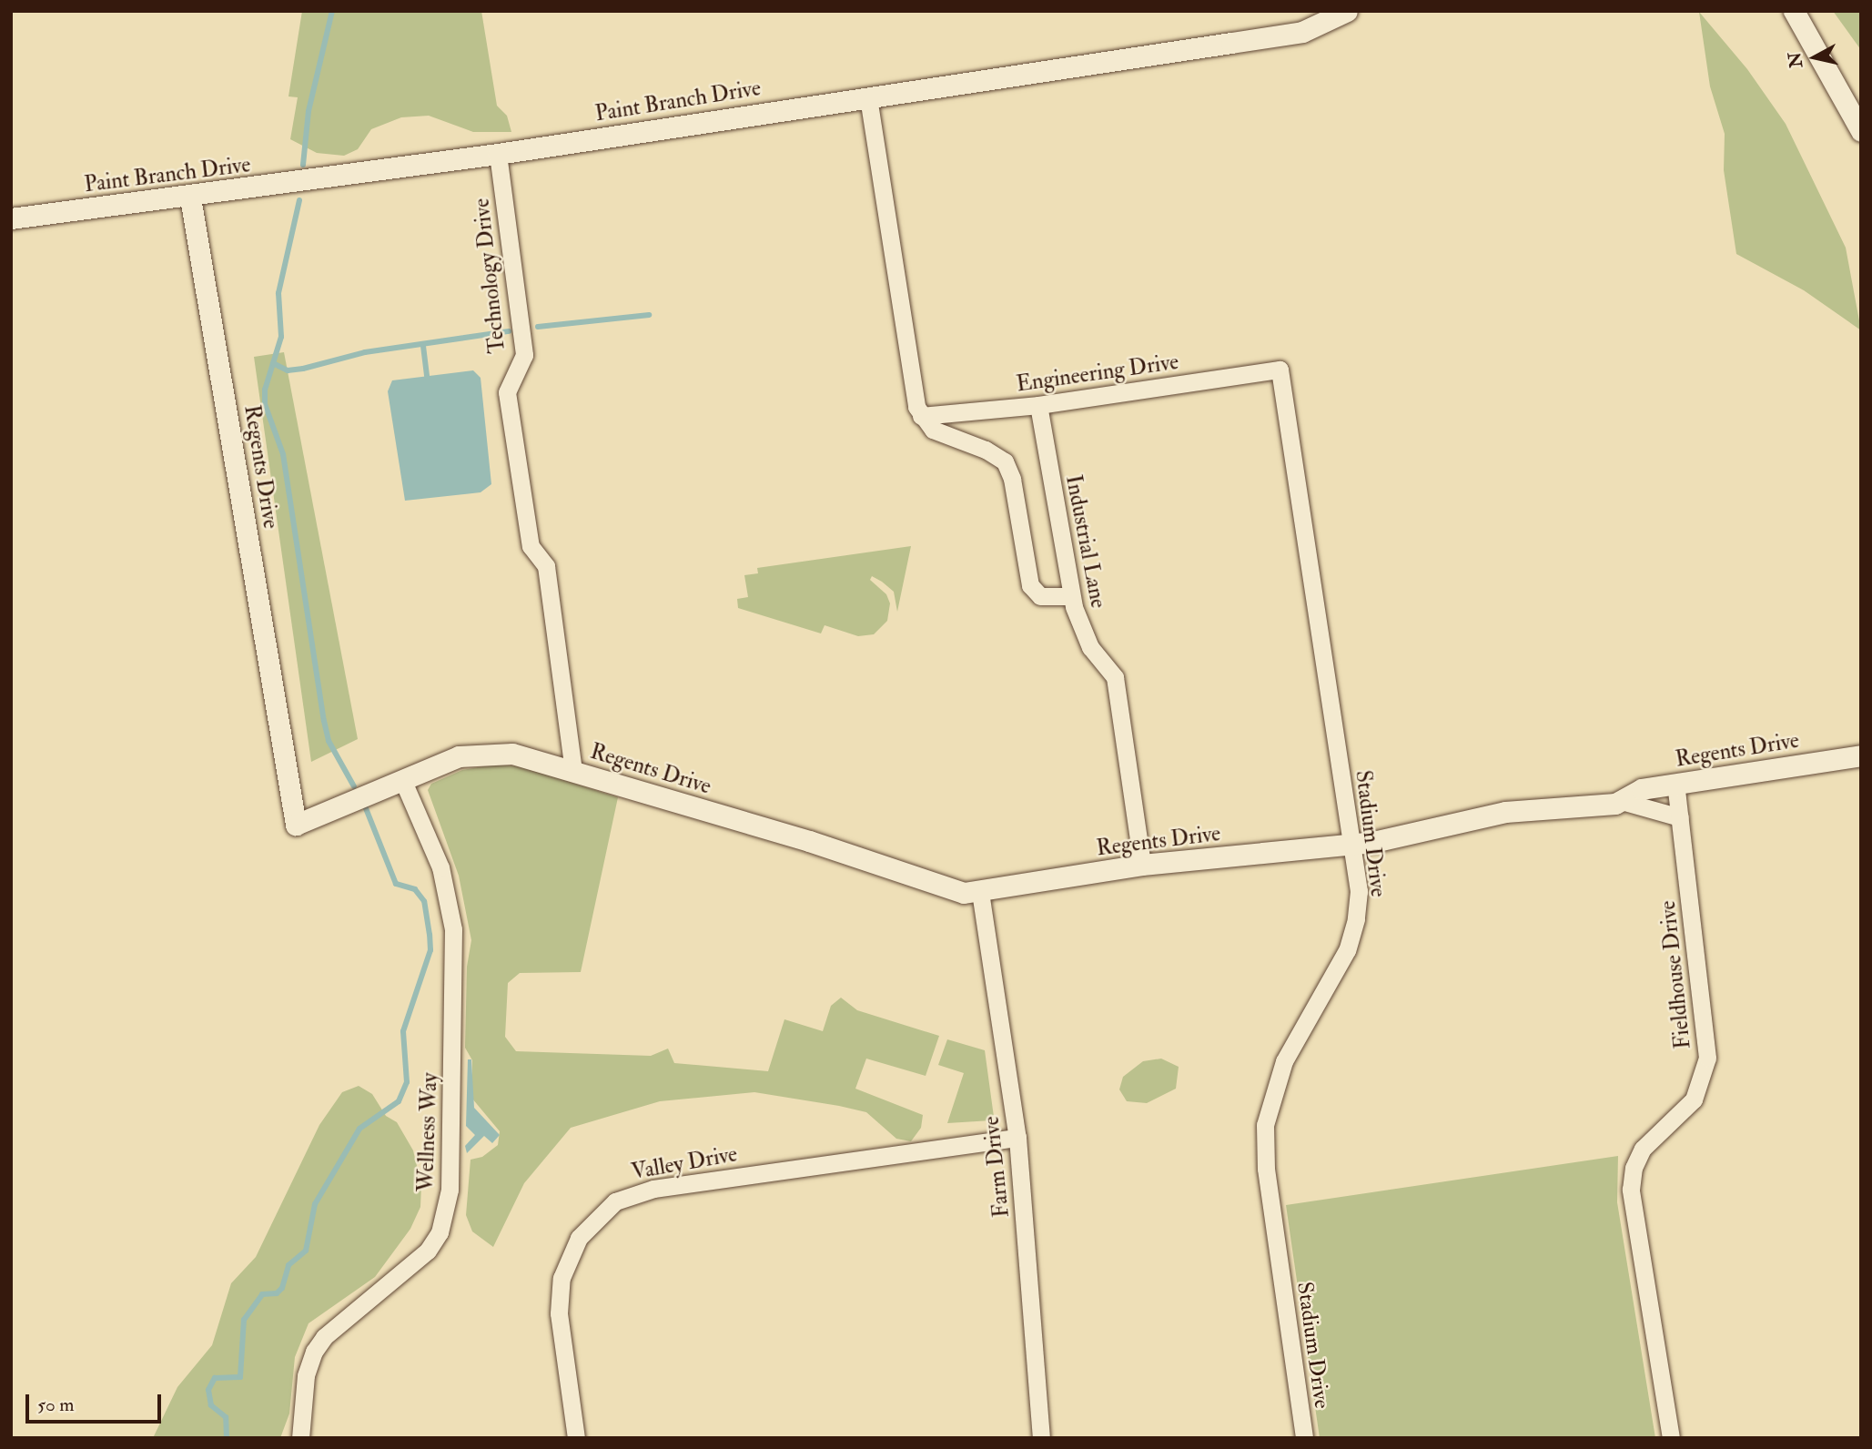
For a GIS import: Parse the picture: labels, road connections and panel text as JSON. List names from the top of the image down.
{
  "streets": {
    "street": [
      "Paint Branch Drive",
      "Technology Drive",
      "Engineering Drive",
      "Regents Drive",
      "Industrial Lane",
      "Stadium Drive",
      "Fieldhouse Drive",
      "Wellness Way",
      "Valley Drive",
      "Farm Drive"
    ]
  },
  "crossings": [
    ["Paint Branch Drive", "Technology Drive"],
    ["Paint Branch Drive", "Regents Drive"],
    ["Technology Drive", "Regents Drive"],
    ["Engineering Drive", "Industrial Lane"],
    ["Engineering Drive", "Stadium Drive"],
    ["Regents Drive", "Industrial Lane"],
    ["Regents Drive", "Stadium Drive"],
    ["Regents Drive", "Fieldhouse Drive"],
    ["Regents Drive", "Wellness Way"],
    ["Regents Drive", "Farm Drive"],
    ["Valley Drive", "Farm Drive"]
  ],
  "scale_bar": "50 m",
  "north": "left"
}
